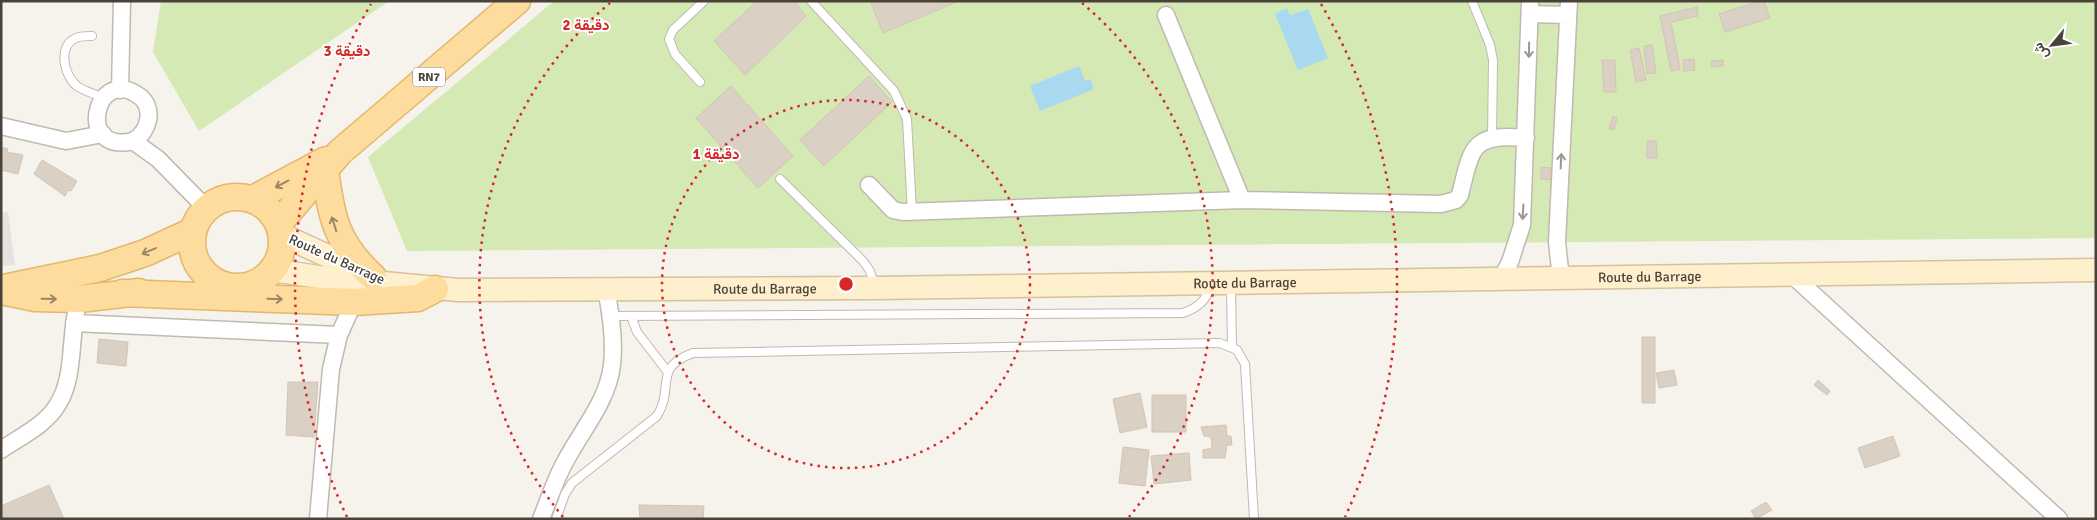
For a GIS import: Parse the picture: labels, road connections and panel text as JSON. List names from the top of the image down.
{
  "streets": {
    "main road": ["RN7", "Route du Barrage"]
  },
  "crossings": [
    ["RN7", "Route du Barrage"]
  ],
  "north": "bottom left",
  "rings": ["2 دقيقة", "3 دقيقة", "1 دقيقة"]
}
